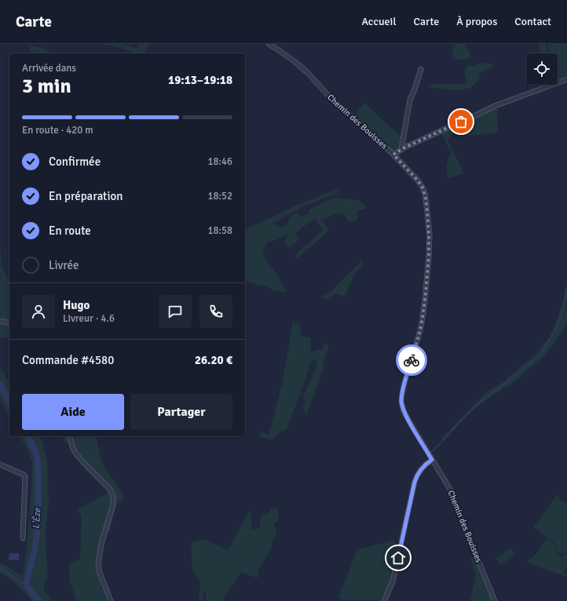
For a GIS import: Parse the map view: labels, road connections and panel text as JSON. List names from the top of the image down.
{
  "streets": {
    "street": ["Chemin des Bouisses"]
  },
  "water": ["L'Èze"],
  "page": {
    "header": "Carte",
    "nav": [
      "Accueil",
      "Carte",
      "À propos",
      "Contact"
    ],
    "heading": ["3 min", "Arrivée dans", "19:13–19:18"],
    "panel": [
      "Hugo",
      "Livreur · 4.6",
      "Commande #4580",
      "26.20 €"
    ],
    "bar": "En route · 420 m",
    "list": [
      ["Confirmée", "18:46"],
      ["En préparation", "18:52"],
      ["En route", "18:58"],
      "Livrée"
    ],
    "buttons": ["Aide", "Partager"]
  }
}
